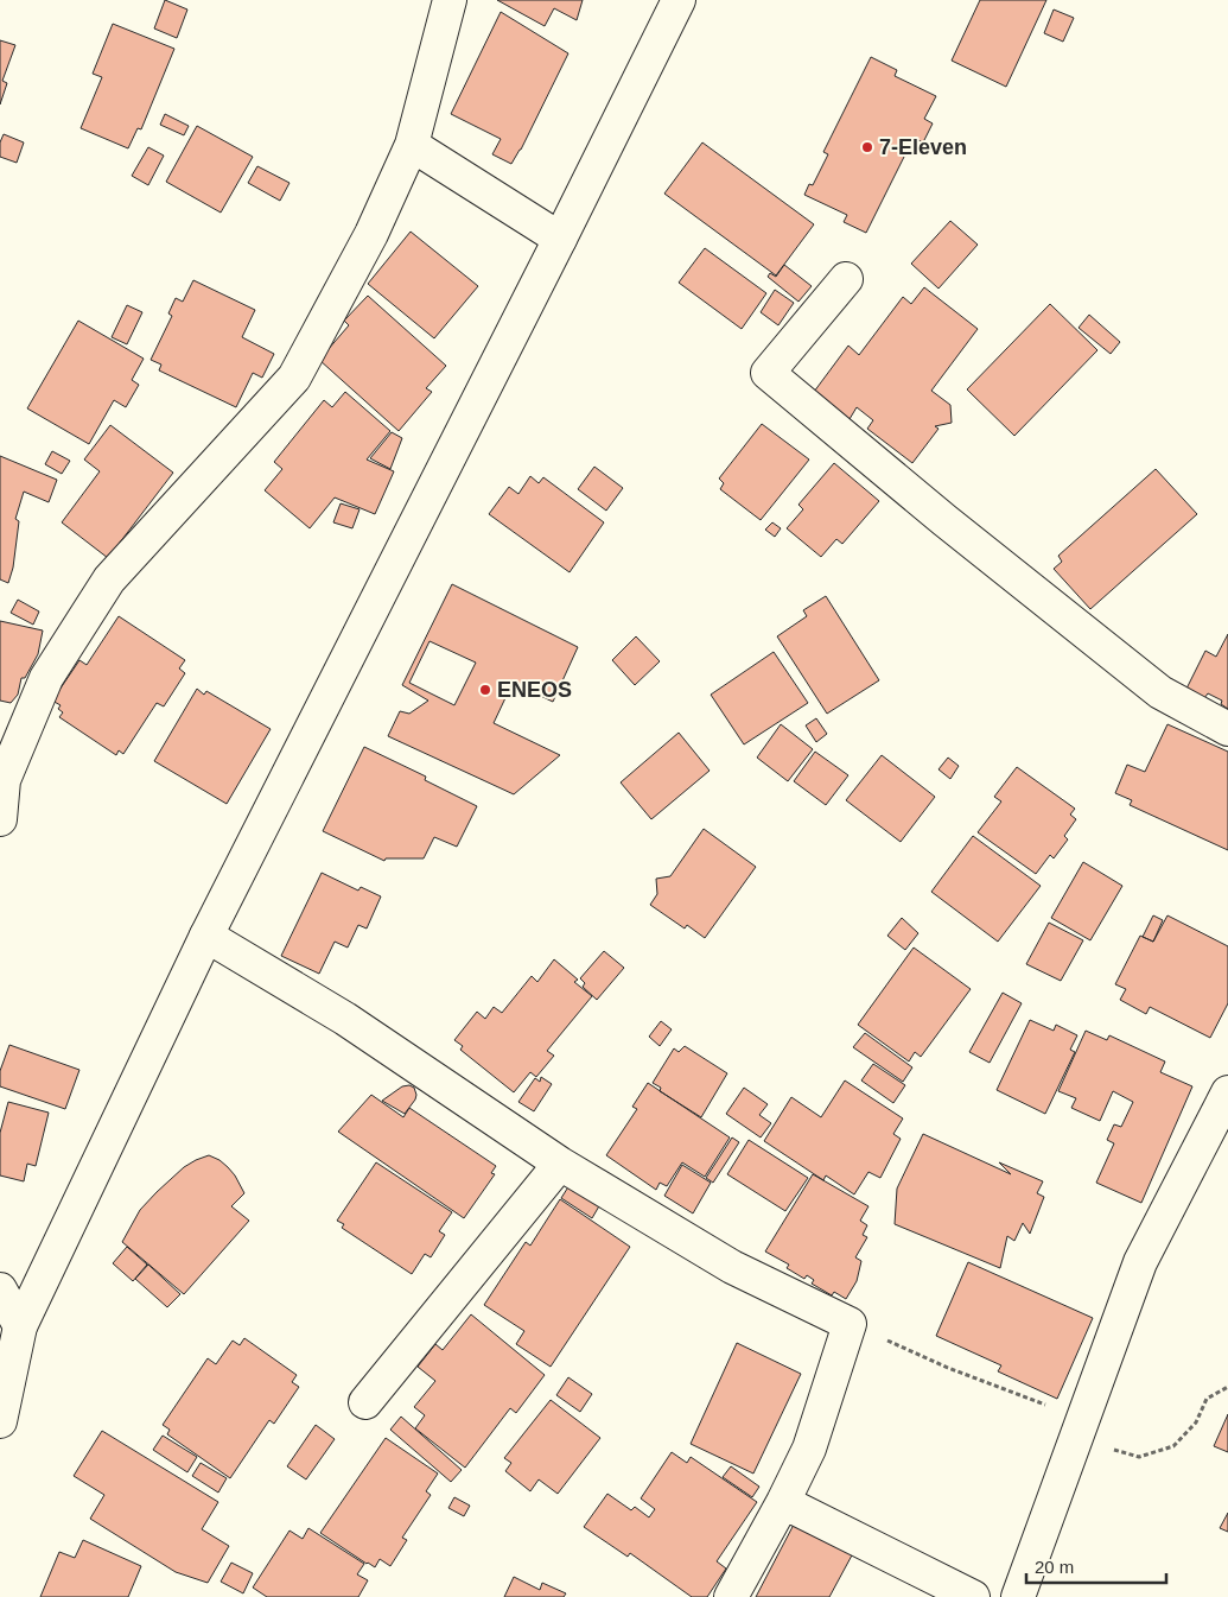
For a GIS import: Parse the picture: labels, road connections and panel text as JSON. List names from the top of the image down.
{
  "places": ["7-Eleven", "ENEOS"],
  "scale_bar": "20 m"
}
